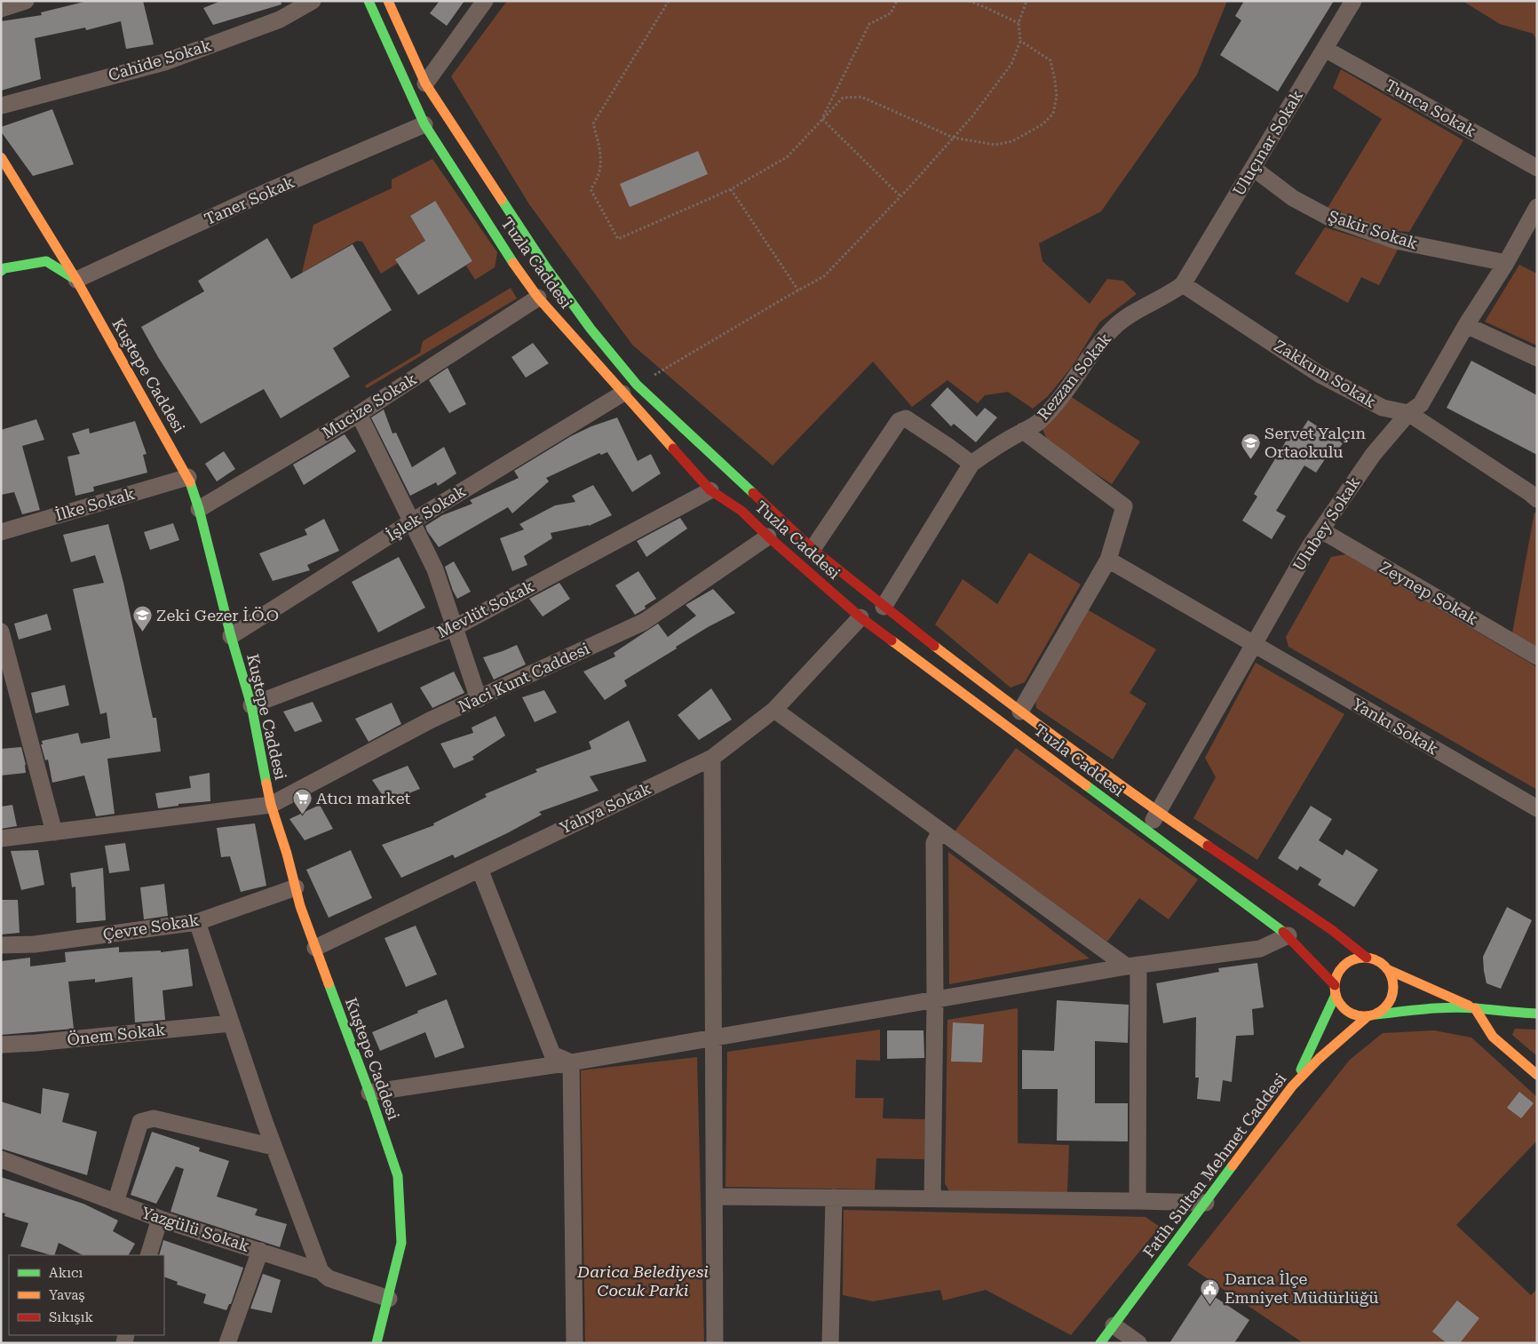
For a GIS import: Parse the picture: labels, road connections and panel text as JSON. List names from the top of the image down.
{
  "streets": {
    "main road": ["Tuzla Caddesi", "Kuştepe Caddesi", "Fatih Sultan Mehmet Caddesi"],
    "street": [
      "Cahide Sokak",
      "Tunca Sokak",
      "Uluçınar Sokak",
      "Taner Sokak",
      "Şakir Sokak",
      "Zakkum Sokak",
      "Rezzan Sokak",
      "Mucize Sokak",
      "İlke Sokak",
      "İşlek Sokak",
      "Ulubey Sokak",
      "Zeynep Sokak",
      "Mevlüt Sokak",
      "Naci Kunt Caddesi",
      "Yankı Sokak",
      "Yahya Sokak",
      "Çevre Sokak",
      "Önem Sokak",
      "Yazgülü Sokak"
    ]
  },
  "crossings": [
    ["Tunca Sokak", "Uluçınar Sokak"],
    ["Uluçınar Sokak", "Şakir Sokak"],
    ["Uluçınar Sokak", "Zakkum Sokak"],
    ["Uluçınar Sokak", "Rezzan Sokak"],
    ["Taner Sokak", "Tuzla Caddesi"],
    ["Taner Sokak", "Kuştepe Caddesi"],
    ["Şakir Sokak", "Ulubey Sokak"],
    ["Tuzla Caddesi", "Rezzan Sokak"],
    ["Tuzla Caddesi", "Mucize Sokak"],
    ["Tuzla Caddesi", "İşlek Sokak"],
    ["Tuzla Caddesi", "Ulubey Sokak"],
    ["Tuzla Caddesi", "Mevlüt Sokak"],
    ["Tuzla Caddesi", "Naci Kunt Caddesi"],
    ["Tuzla Caddesi", "Yahya Sokak"],
    ["Tuzla Caddesi", "Fatih Sultan Mehmet Caddesi"],
    ["Zakkum Sokak", "Rezzan Sokak"],
    ["Zakkum Sokak", "Ulubey Sokak"],
    ["Kuştepe Caddesi", "Mucize Sokak"],
    ["Kuştepe Caddesi", "İlke Sokak"],
    ["Kuştepe Caddesi", "İşlek Sokak"],
    ["Kuştepe Caddesi", "Mevlüt Sokak"],
    ["Kuştepe Caddesi", "Naci Kunt Caddesi"],
    ["Kuştepe Caddesi", "Yahya Sokak"],
    ["Kuştepe Caddesi", "Çevre Sokak"],
    ["Kuştepe Caddesi", "Yazgülü Sokak"],
    ["Ulubey Sokak", "Zeynep Sokak"],
    ["Ulubey Sokak", "Yankı Sokak"]
  ],
  "parks": ["Darica Belediyesi Cocuk Parki"],
  "places": {
    "school or university": ["Servet Yalçın Ortaokulu", "Zeki Gezer İ.Ö.O"],
    "supermarket": ["Atıcı market"],
    "public building": ["Darıca İlçe Emniyet Müdürlüğü"]
  },
  "legend": ["Akıcı", "Yavaş", "Sıkışık"]
}
